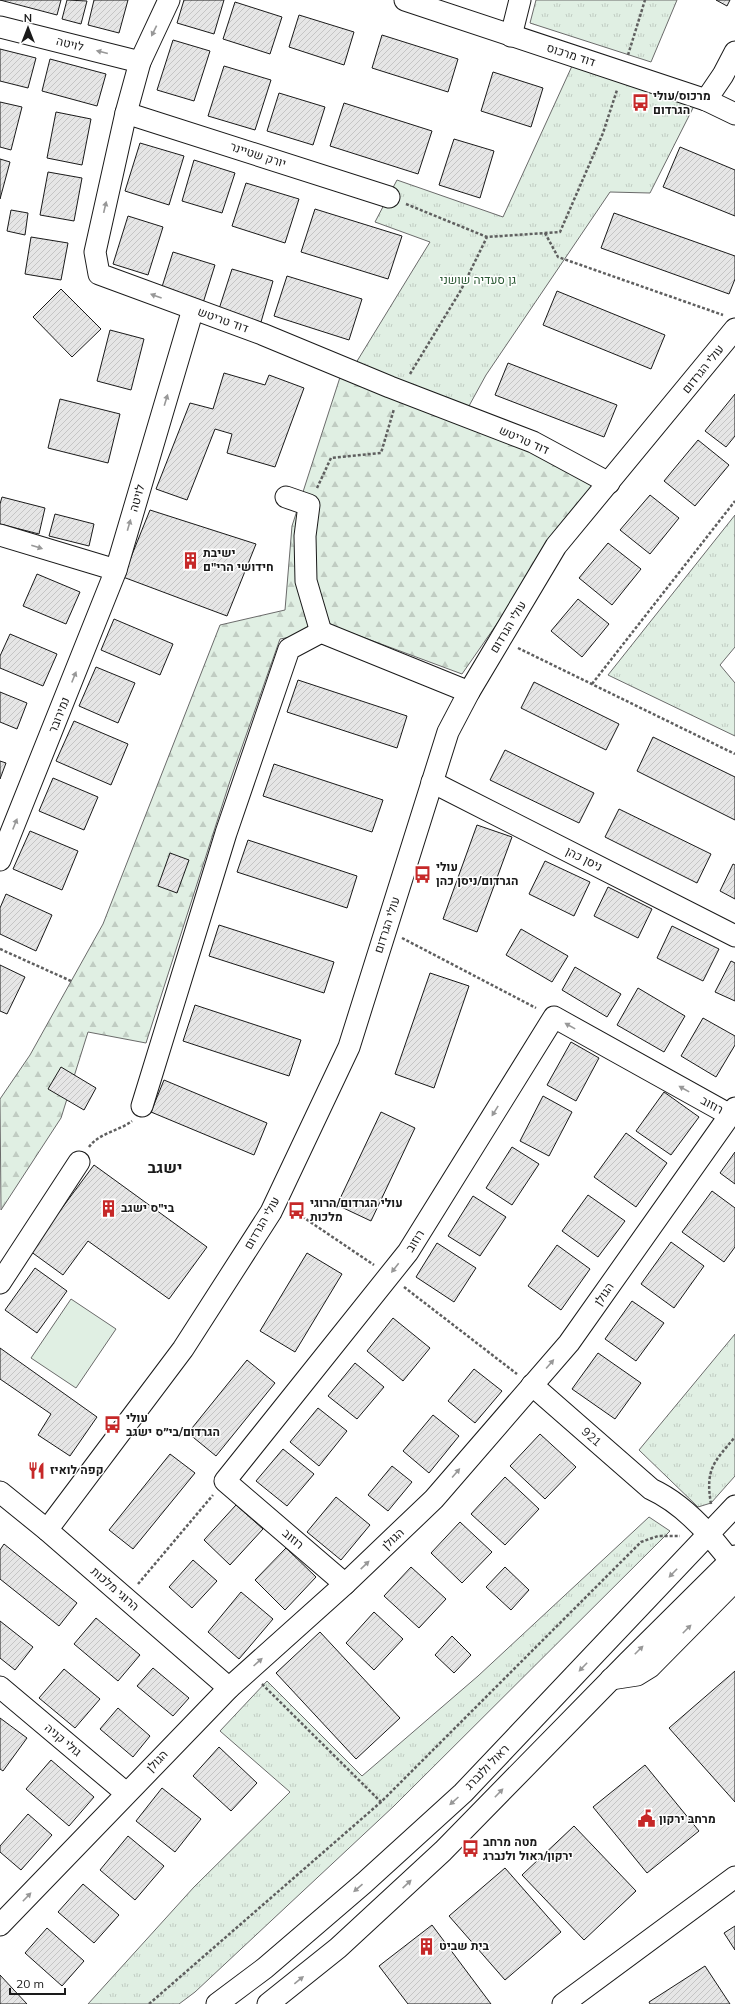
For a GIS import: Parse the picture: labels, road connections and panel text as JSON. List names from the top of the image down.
{
  "streets": {
    "street": [
      "לויטה",
      "דוד מרכוס",
      "יורק שטיינר",
      "דוד טריטש",
      "עולי הגרדום",
      "נמירובר",
      "ניסן כהן",
      "רוזוב",
      "הגולן",
      "921",
      "הרוגי מלכות",
      "גולי קניה",
      "ראול ולנברג"
    ]
  },
  "crossings": [
    ["לויטה", "דוד טריטש"],
    ["לויטה", "נמירובר"],
    ["יורק שטיינר", "דוד טריטש"],
    ["דוד טריטש", "עולי הגרדום"],
    ["עולי הגרדום", "ניסן כהן"],
    ["עולי הגרדום", "הרוגי מלכות"],
    ["רוזוב", "הגולן"],
    ["הגולן", "921"],
    ["הגולן", "הרוגי מלכות"],
    ["הגולן", "גולי קניה"],
    ["921", "ראול ולנברג"]
  ],
  "one_way": ["נמירובר", "הגולן"],
  "districts": ["ישגב"],
  "parks": ["גן סעדיה שושני"],
  "places": {
    "bus stop": [
      "מרכוס/עולי הגרדום",
      "עולי הגרדום/ניסן כהן",
      "עולי הגרדום/הרוגי מלכות",
      "עולי הגרדום/בי״ס ישגב",
      "מטה מרחב ירקון/ראול ולנברג"
    ],
    "building": ["ישיבת חידושי הרי\"ם", "בי\"ס ישגב", "בית שביט"],
    "restaurant": ["קפה לואיז"],
    "public building": ["מרחב ירקון"]
  },
  "scale_bar": "20 m",
  "north": "top"
}
